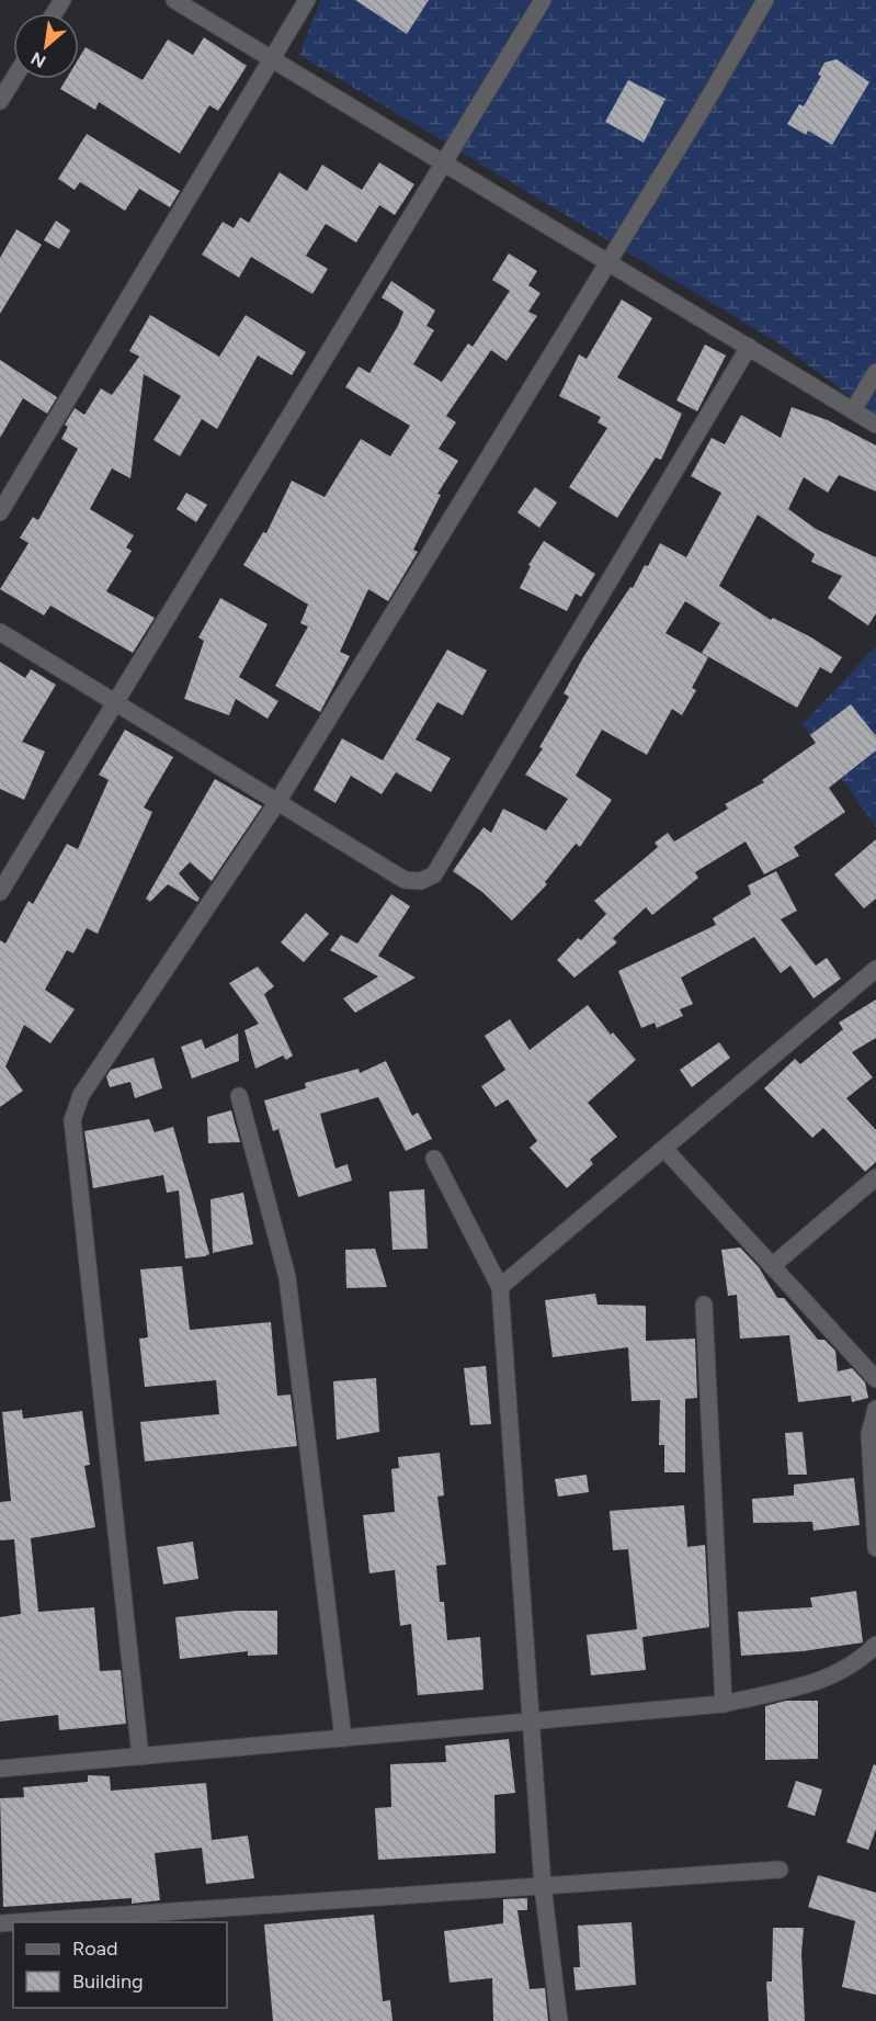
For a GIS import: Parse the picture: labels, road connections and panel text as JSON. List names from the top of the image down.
{
  "legend": ["Road", "Building"],
  "north": "bottom left"
}
